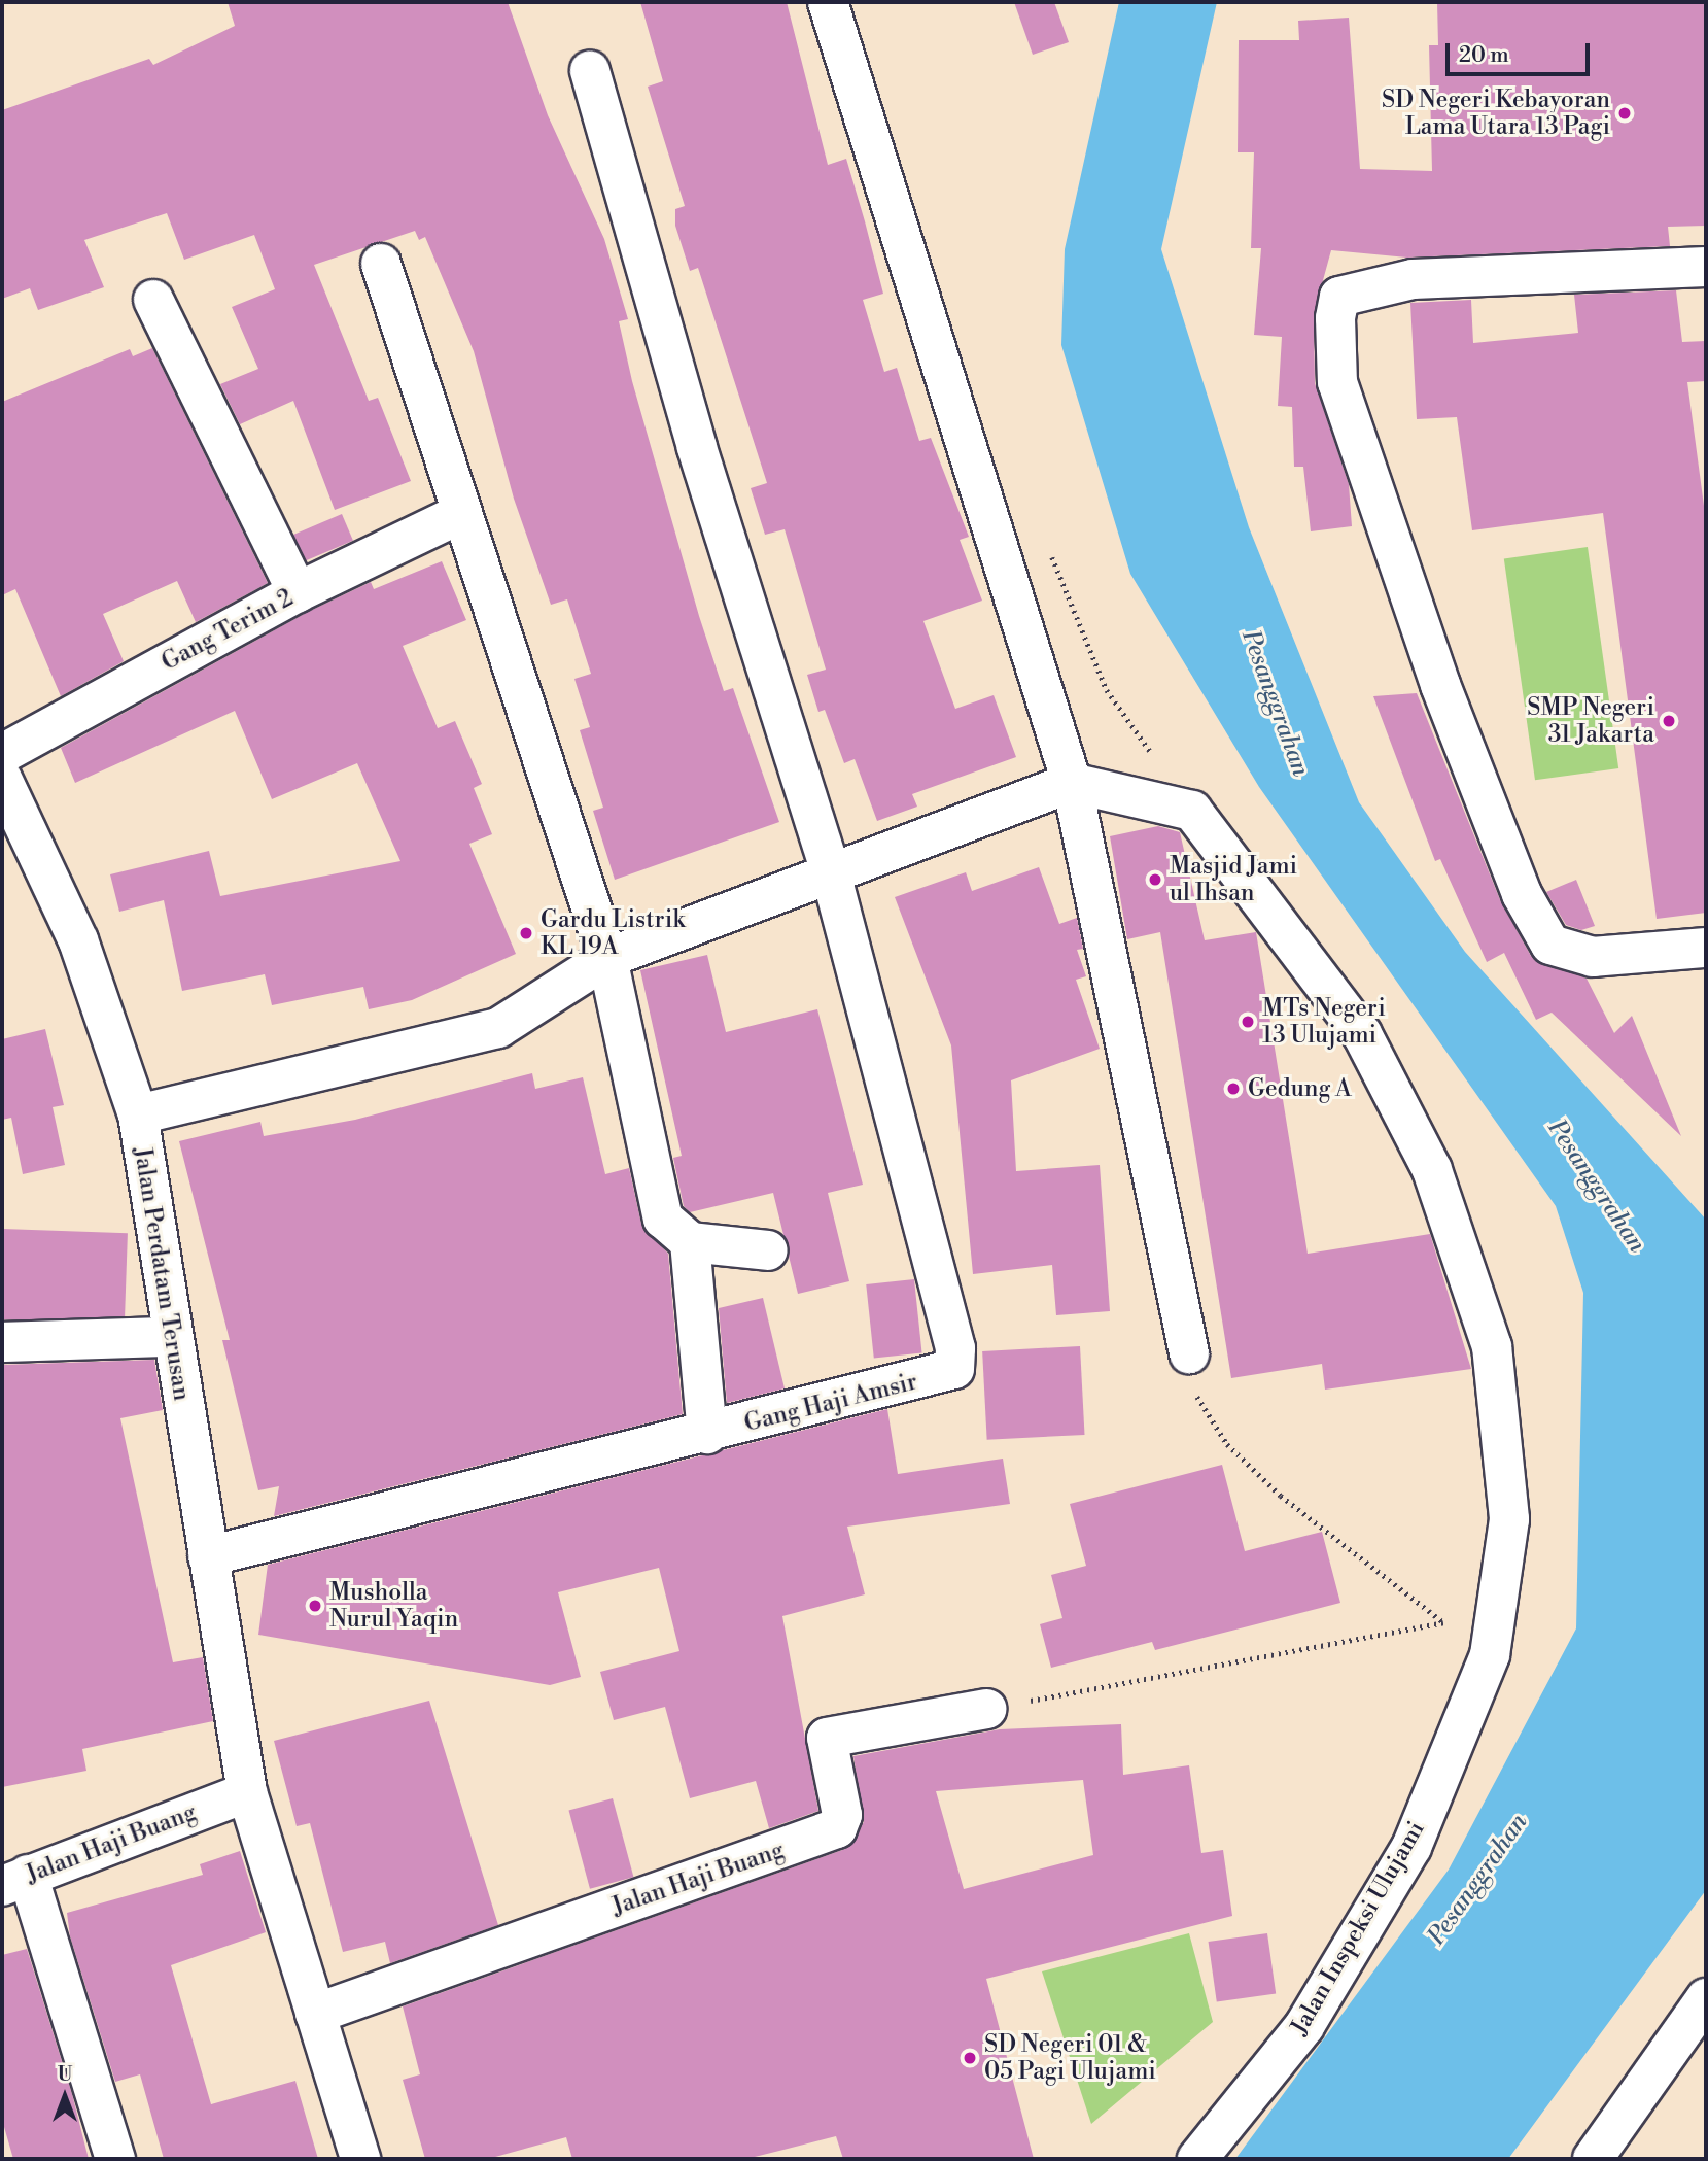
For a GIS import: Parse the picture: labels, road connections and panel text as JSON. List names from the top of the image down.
{
  "streets": {
    "street": [
      "Gang Terim 2",
      "Jalan Perdatam Terusan",
      "Gang Haji Amsir",
      "Jalan Haji Buang",
      "Jalan Inspeksi Ulujami"
    ]
  },
  "crossings": [
    ["Jalan Perdatam Terusan", "Gang Haji Amsir"],
    ["Jalan Perdatam Terusan", "Jalan Haji Buang"]
  ],
  "water": ["Pesanggrahan"],
  "places": [
    "SD Negeri Kebayoran Lama Utara 13 Pagi",
    "SMP Negeri 31 Jakarta",
    "Masjid Jami ul Ihsan",
    "Gardu Listrik KL 19A",
    "MTs Negeri 13 Ulujami",
    "Gedung A",
    "Musholla Nurul Yaqin",
    "SD Negeri 01 & 05 Pagi Ulujami"
  ],
  "scale_bar": "20 m",
  "north": "top"
}
